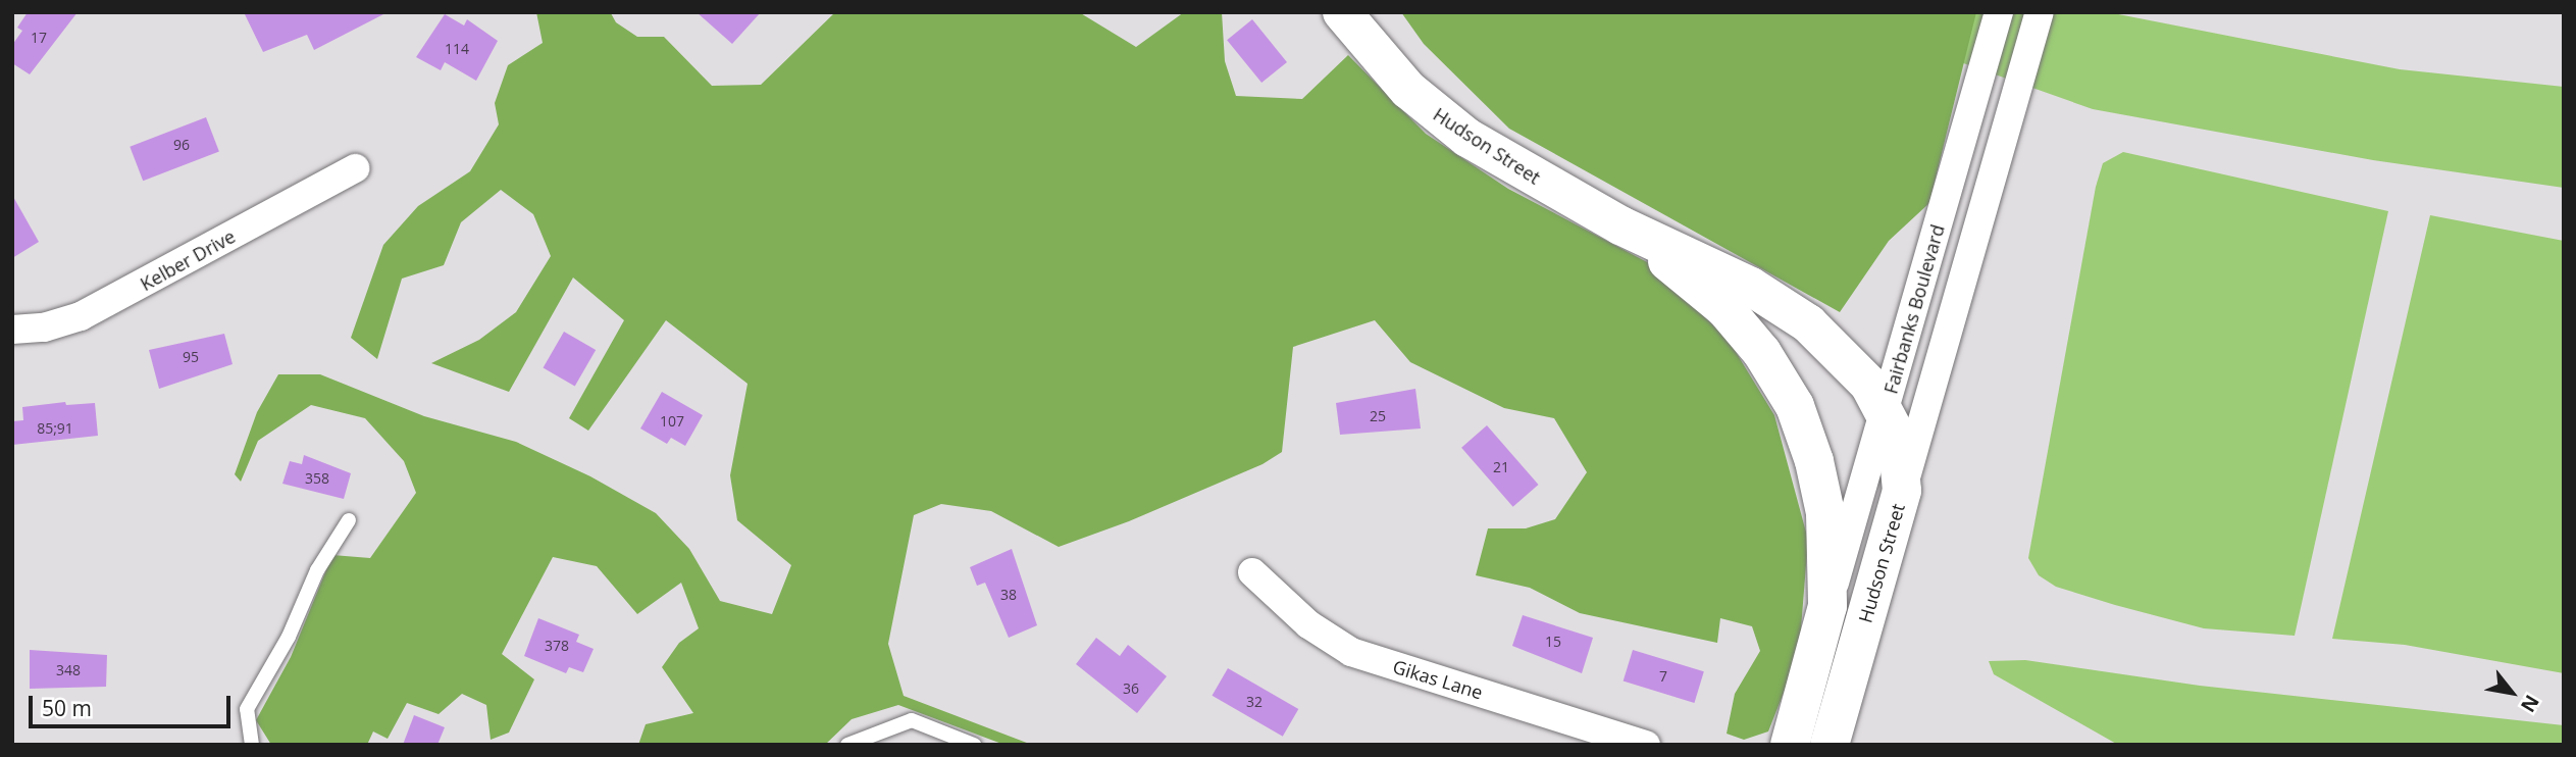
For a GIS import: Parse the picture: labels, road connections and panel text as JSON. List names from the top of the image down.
{
  "streets": {
    "street": [
      "Hudson Street",
      "Kelber Drive",
      "Fairbanks Boulevard",
      "Gikas Lane"
    ]
  },
  "crossings": [
    ["Hudson Street", "Fairbanks Boulevard"]
  ],
  "house_numbers": [
    "17",
    "114",
    "96",
    "95",
    "25",
    "107",
    "85;91",
    "21",
    "358",
    "38",
    "15",
    "378",
    "348",
    "7",
    "36",
    "32"
  ],
  "scale_bar": "50 m",
  "north": "bottom right"
}
